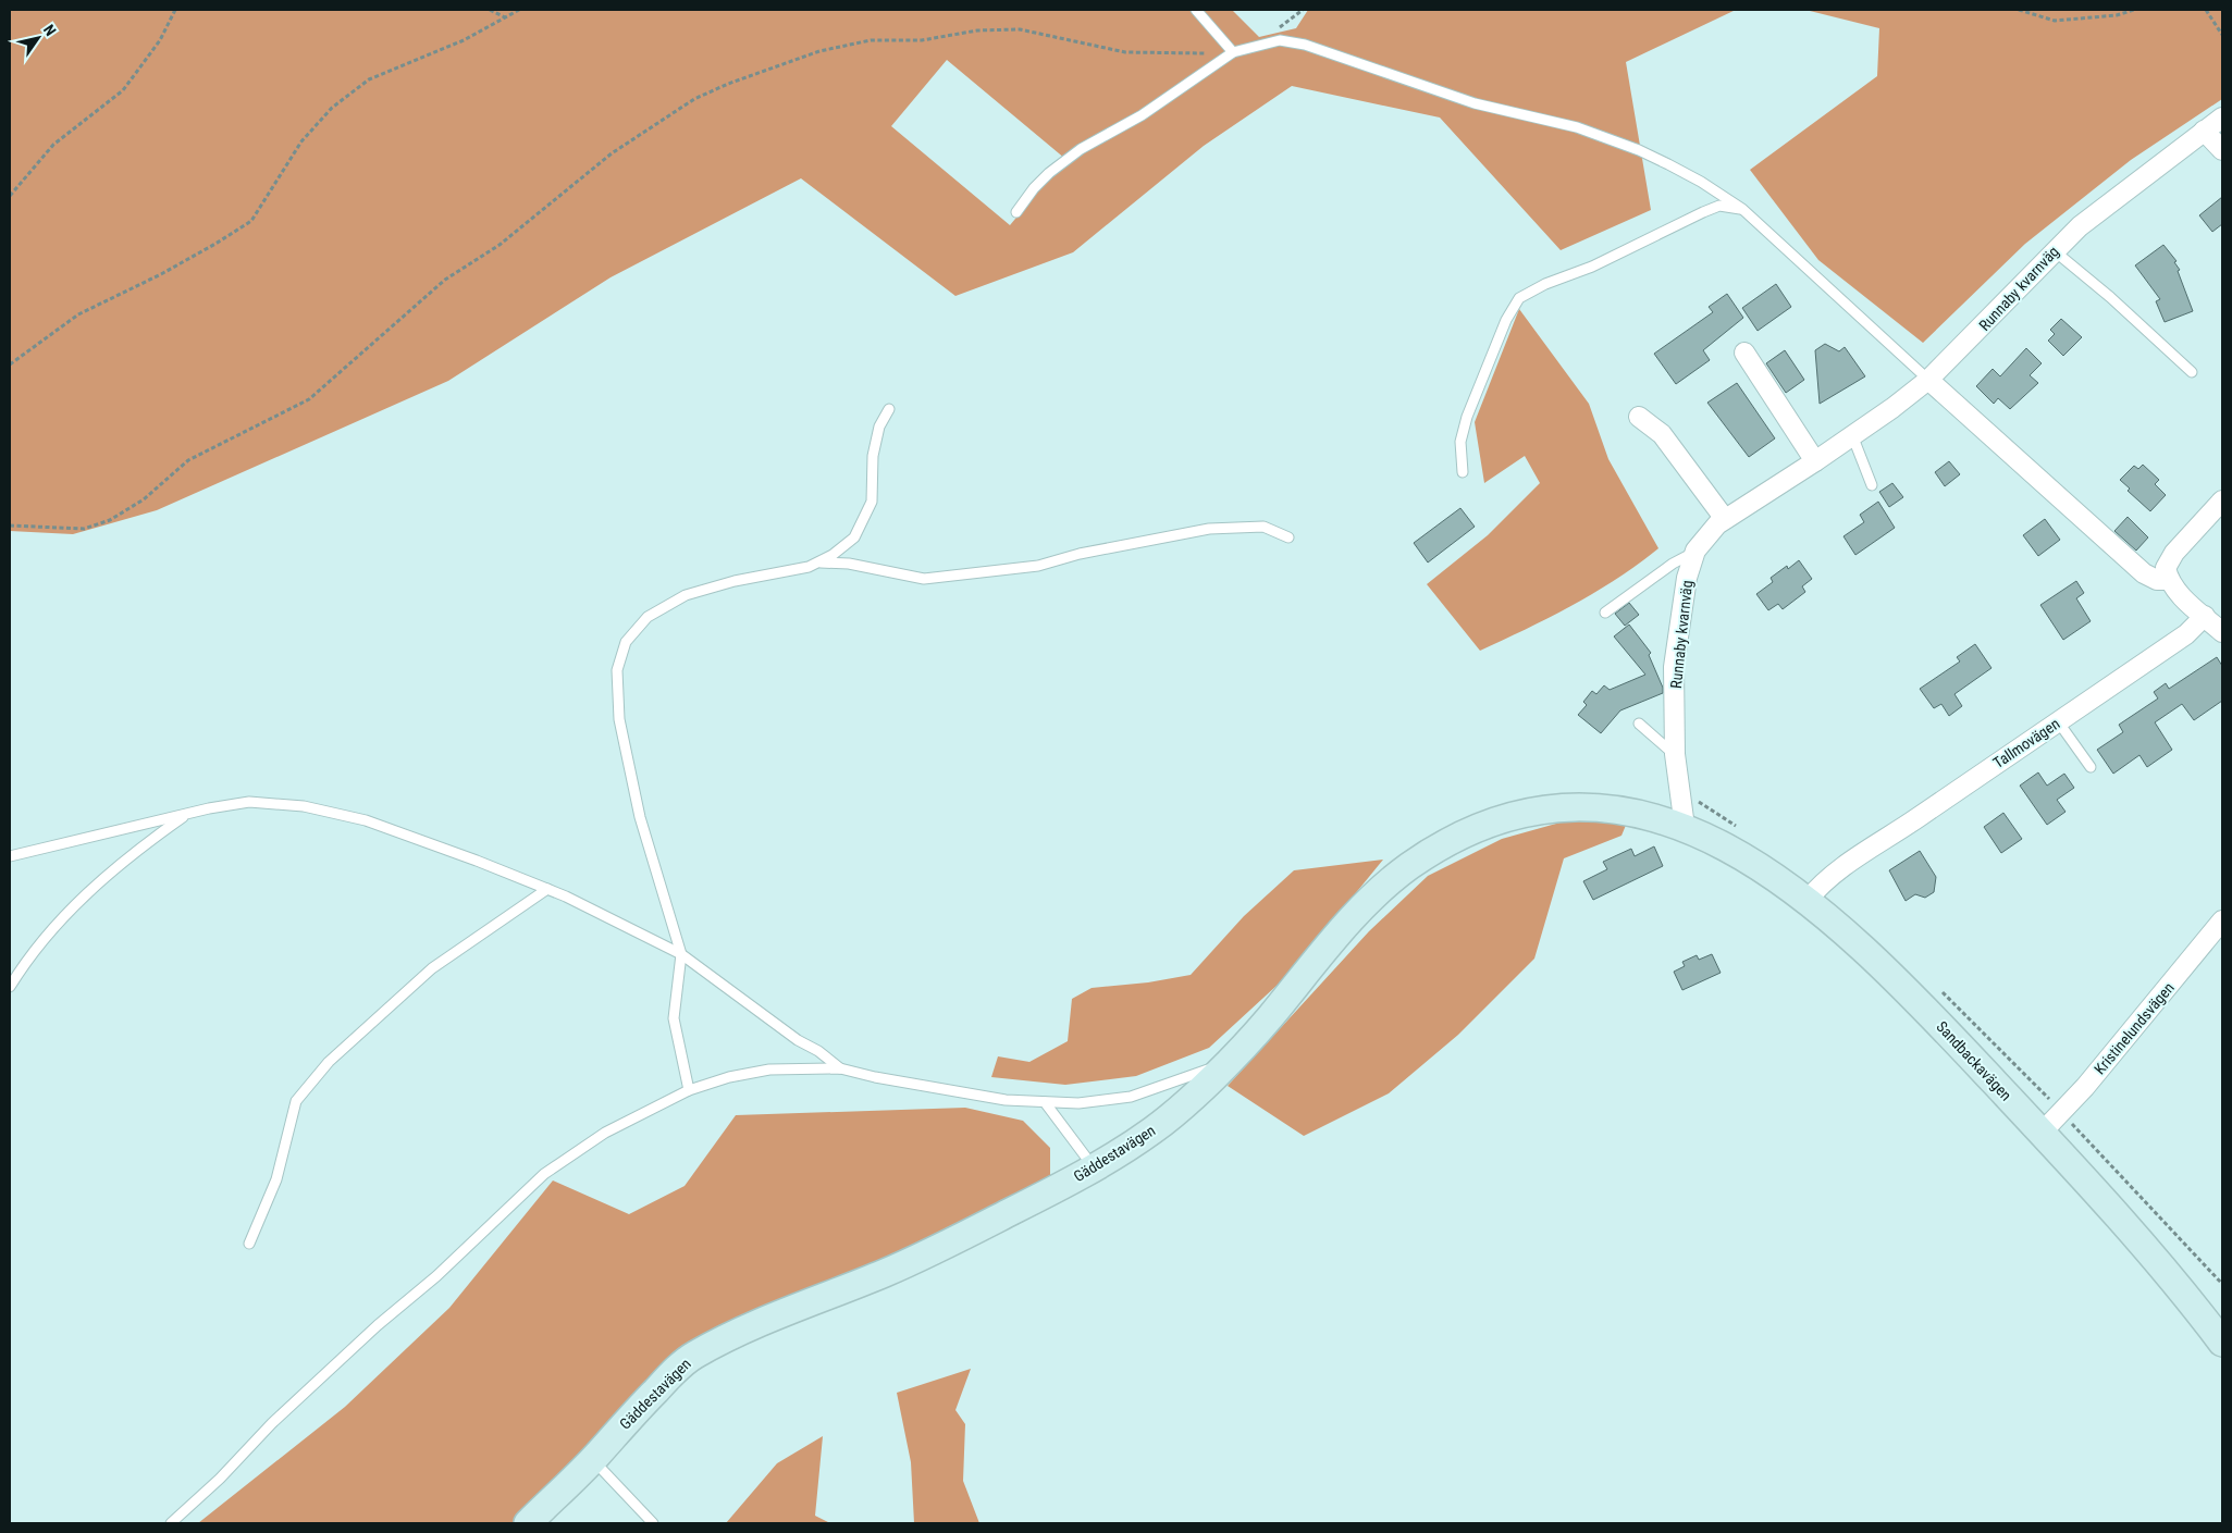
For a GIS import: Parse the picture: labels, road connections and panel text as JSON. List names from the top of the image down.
{
  "streets": {
    "street": [
      "Runnaby kvarnväg",
      "Tallmovägen",
      "Kristinelundsvägen",
      "Sandbackavägen",
      "Gäddestavägen"
    ]
  },
  "crossings": [
    ["Runnaby kvarnväg", "Sandbackavägen"],
    ["Runnaby kvarnväg", "Gäddestavägen"],
    ["Tallmovägen", "Sandbackavägen"],
    ["Kristinelundsvägen", "Sandbackavägen"],
    ["Sandbackavägen", "Gäddestavägen"]
  ],
  "north": "top right"
}
